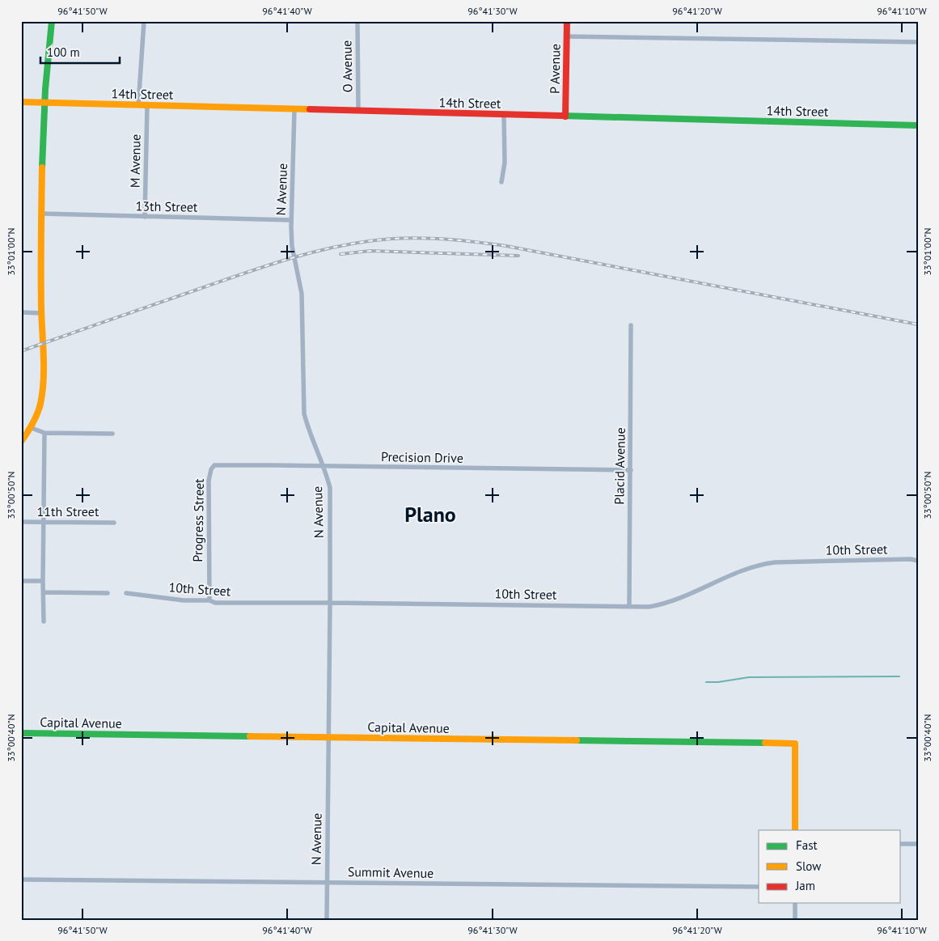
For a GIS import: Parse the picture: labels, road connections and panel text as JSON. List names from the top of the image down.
{
  "streets": {
    "main road": ["P Avenue", "14th Street", "Capital Avenue"],
    "street": [
      "O Avenue",
      "M Avenue",
      "N Avenue",
      "13th Street",
      "Precision Drive",
      "Placid Avenue",
      "11th Street",
      "Progress Street",
      "10th Street",
      "Summit Avenue"
    ]
  },
  "crossings": [
    ["O Avenue", "14th Street"],
    ["P Avenue", "14th Street"],
    ["14th Street", "M Avenue"],
    ["14th Street", "N Avenue"],
    ["M Avenue", "13th Street"],
    ["N Avenue", "13th Street"],
    ["N Avenue", "Precision Drive"],
    ["N Avenue", "10th Street"],
    ["N Avenue", "Capital Avenue"],
    ["N Avenue", "Summit Avenue"],
    ["Precision Drive", "Placid Avenue"],
    ["Precision Drive", "Progress Street"],
    ["Placid Avenue", "10th Street"],
    ["Progress Street", "10th Street"]
  ],
  "districts": ["Plano"],
  "legend": ["Fast", "Slow", "Jam"],
  "scale_bar": "100 m",
  "coordinates": [
    "96°41'50\"W",
    "96°41'40\"W",
    "96°41'30\"W",
    "96°41'20\"W",
    "96°41'10\"W",
    "33°01'00\"N",
    "33°00'50\"N",
    "33°00'40\"N"
  ]
}
